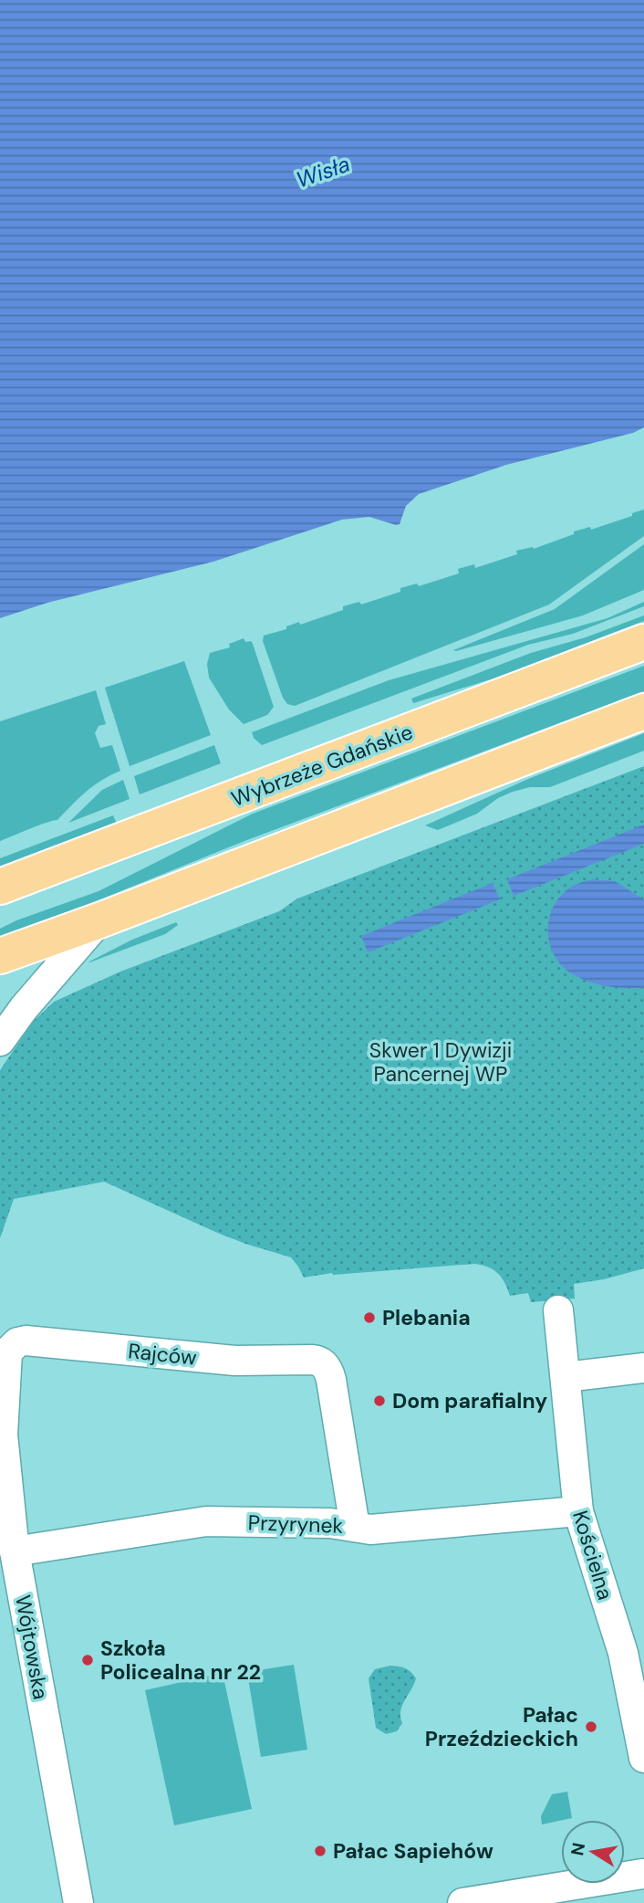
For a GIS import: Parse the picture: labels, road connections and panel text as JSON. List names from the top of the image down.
{
  "streets": {
    "main road": ["Wybrzeże Gdańskie"],
    "street": [
      "Rajców",
      "Przyrynek",
      "Kościelna",
      "Wójtowska"
    ]
  },
  "crossings": [
    ["Rajców", "Przyrynek"],
    ["Rajców", "Wójtowska"],
    ["Przyrynek", "Kościelna"],
    ["Przyrynek", "Wójtowska"]
  ],
  "water": ["Wisła"],
  "parks": ["Skwer 1 Dywizji Pancernej WP"],
  "places": [
    "Plebania",
    "Dom parafialny",
    "Szkoła Policealna nr 22",
    "Pałac Przeździeckich",
    "Pałac Sapiehów"
  ],
  "north": "left"
}
